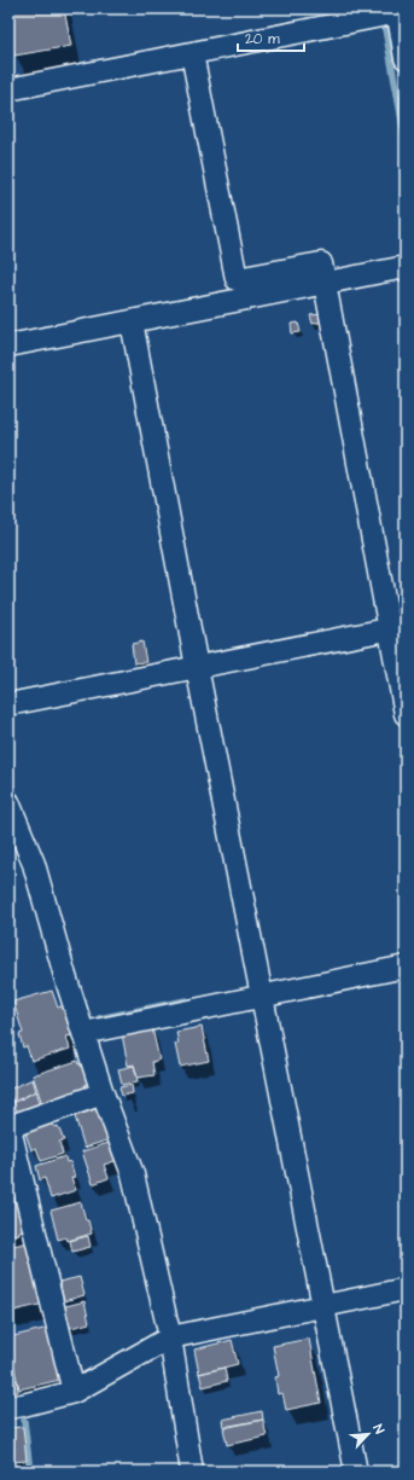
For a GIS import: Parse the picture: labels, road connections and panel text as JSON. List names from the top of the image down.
{
  "scale_bar": "20 m",
  "north": "top right"
}
